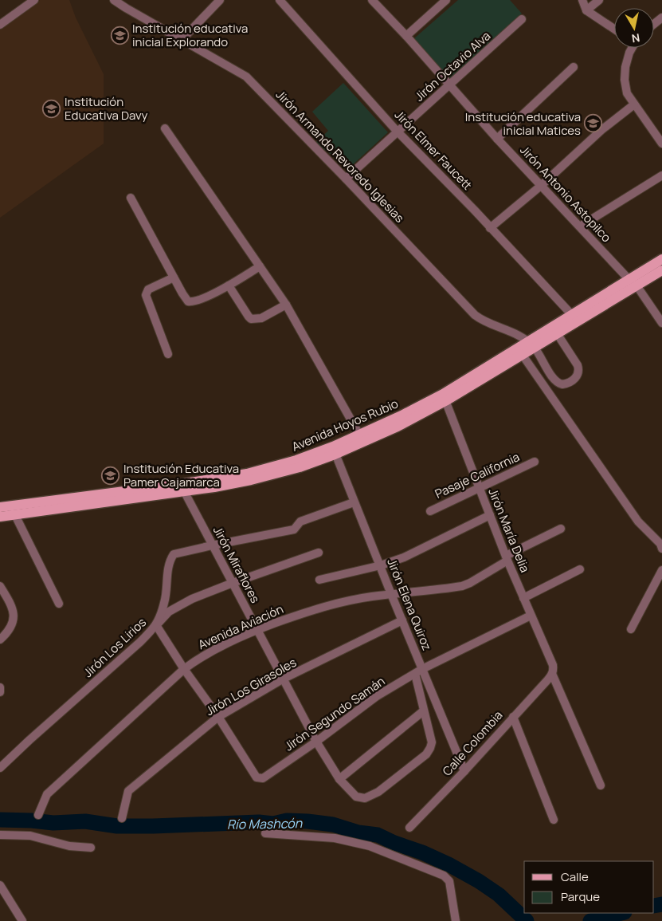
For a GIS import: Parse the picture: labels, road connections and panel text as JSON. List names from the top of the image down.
{
  "streets": {
    "main road": ["Avenida Hoyos Rubio"],
    "street": [
      "Jirón Octavio Alva",
      "Jirón Elmer Faucett",
      "Jirón Armando Revoredo Iglesias",
      "Jirón Antonio Astopilco",
      "Pasaje California",
      "Jirón María Delia",
      "Jirón Miraflores",
      "Jirón Elena Quiroz",
      "Avenida Aviación",
      "Jirón Los Lirios",
      "Jirón Los Girasoles",
      "Jirón Segundo Samán",
      "Calle Colombia"
    ]
  },
  "crossings": [
    ["Jirón Octavio Alva", "Jirón Elmer Faucett"],
    ["Jirón Octavio Alva", "Jirón Armando Revoredo Iglesias"],
    ["Jirón Octavio Alva", "Jirón Antonio Astopilco"],
    ["Jirón Elmer Faucett", "Avenida Hoyos Rubio"],
    ["Jirón Armando Revoredo Iglesias", "Avenida Hoyos Rubio"],
    ["Jirón Antonio Astopilco", "Avenida Hoyos Rubio"],
    ["Avenida Hoyos Rubio", "Jirón María Delia"],
    ["Avenida Hoyos Rubio", "Jirón Miraflores"],
    ["Avenida Hoyos Rubio", "Jirón Elena Quiroz"],
    ["Pasaje California", "Jirón María Delia"],
    ["Jirón María Delia", "Avenida Aviación"],
    ["Jirón María Delia", "Jirón Segundo Samán"],
    ["Jirón María Delia", "Calle Colombia"],
    ["Jirón Miraflores", "Avenida Aviación"],
    ["Jirón Miraflores", "Jirón Los Lirios"],
    ["Jirón Miraflores", "Jirón Los Girasoles"],
    ["Jirón Miraflores", "Jirón Segundo Samán"],
    ["Jirón Elena Quiroz", "Avenida Aviación"],
    ["Jirón Elena Quiroz", "Jirón Los Lirios"],
    ["Jirón Elena Quiroz", "Jirón Los Girasoles"],
    ["Jirón Elena Quiroz", "Jirón Segundo Samán"],
    ["Jirón Elena Quiroz", "Calle Colombia"],
    ["Jirón Los Girasoles", "Jirón Segundo Samán"]
  ],
  "water": ["Río Mashcón"],
  "places": {
    "school or university": [
      "Institución educativa inicial Explorando",
      "Institución Educativa Davy",
      "Institución educativa inicial Matices",
      "Institución Educativa Pamer Cajamarca"
    ]
  },
  "legend": ["Calle", "Parque"],
  "north": "bottom"
}
